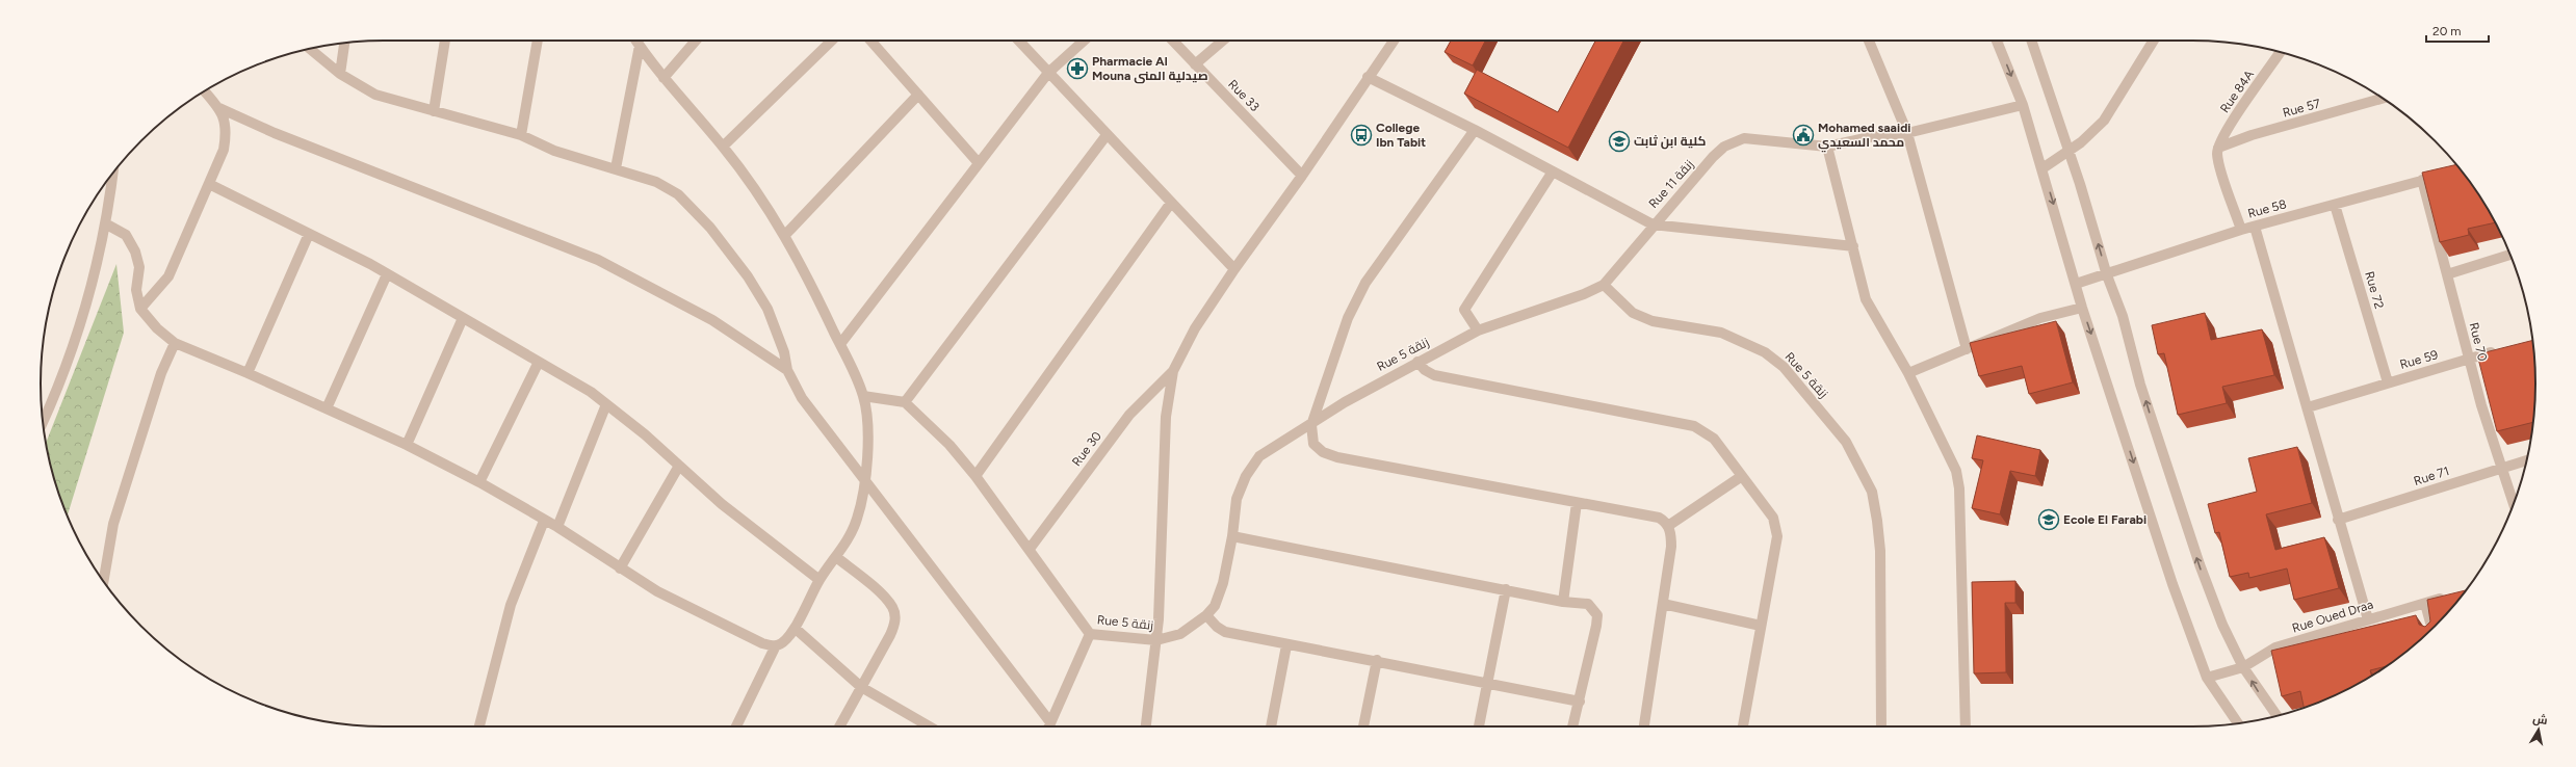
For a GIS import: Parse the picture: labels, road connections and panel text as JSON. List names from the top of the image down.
{
  "streets": {
    "street": [
      "Rue 84A",
      "Rue 33",
      "Rue 57",
      "Rue 11 زنقة",
      "Rue 58",
      "Rue 72",
      "Rue 70",
      "Rue 5 زنقة",
      "Rue 59",
      "Rue 30",
      "Rue 71",
      "Rue Oued Draa"
    ]
  },
  "crossings": [
    ["Rue 84A", "Rue 57"],
    ["Rue 11 زنقة", "Rue 5 زنقة"],
    ["Rue 58", "Rue 72"],
    ["Rue 58", "Rue 70"],
    ["Rue 72", "Rue 59"],
    ["Rue 70", "Rue 59"],
    ["Rue 70", "Rue 71"],
    ["Rue 5 زنقة", "Rue 30"]
  ],
  "places": {
    "pharmacy": ["Pharmacie Al Mouna صيدلية المنى"],
    "bus stop": ["College Ibn Tabit"],
    "public building": ["Mohamed saaidi محمد السعيدي"],
    "school or university": ["كلية ابن ثابت", "Ecole El Farabi"]
  },
  "scale_bar": "20 m",
  "north": "top"
}
